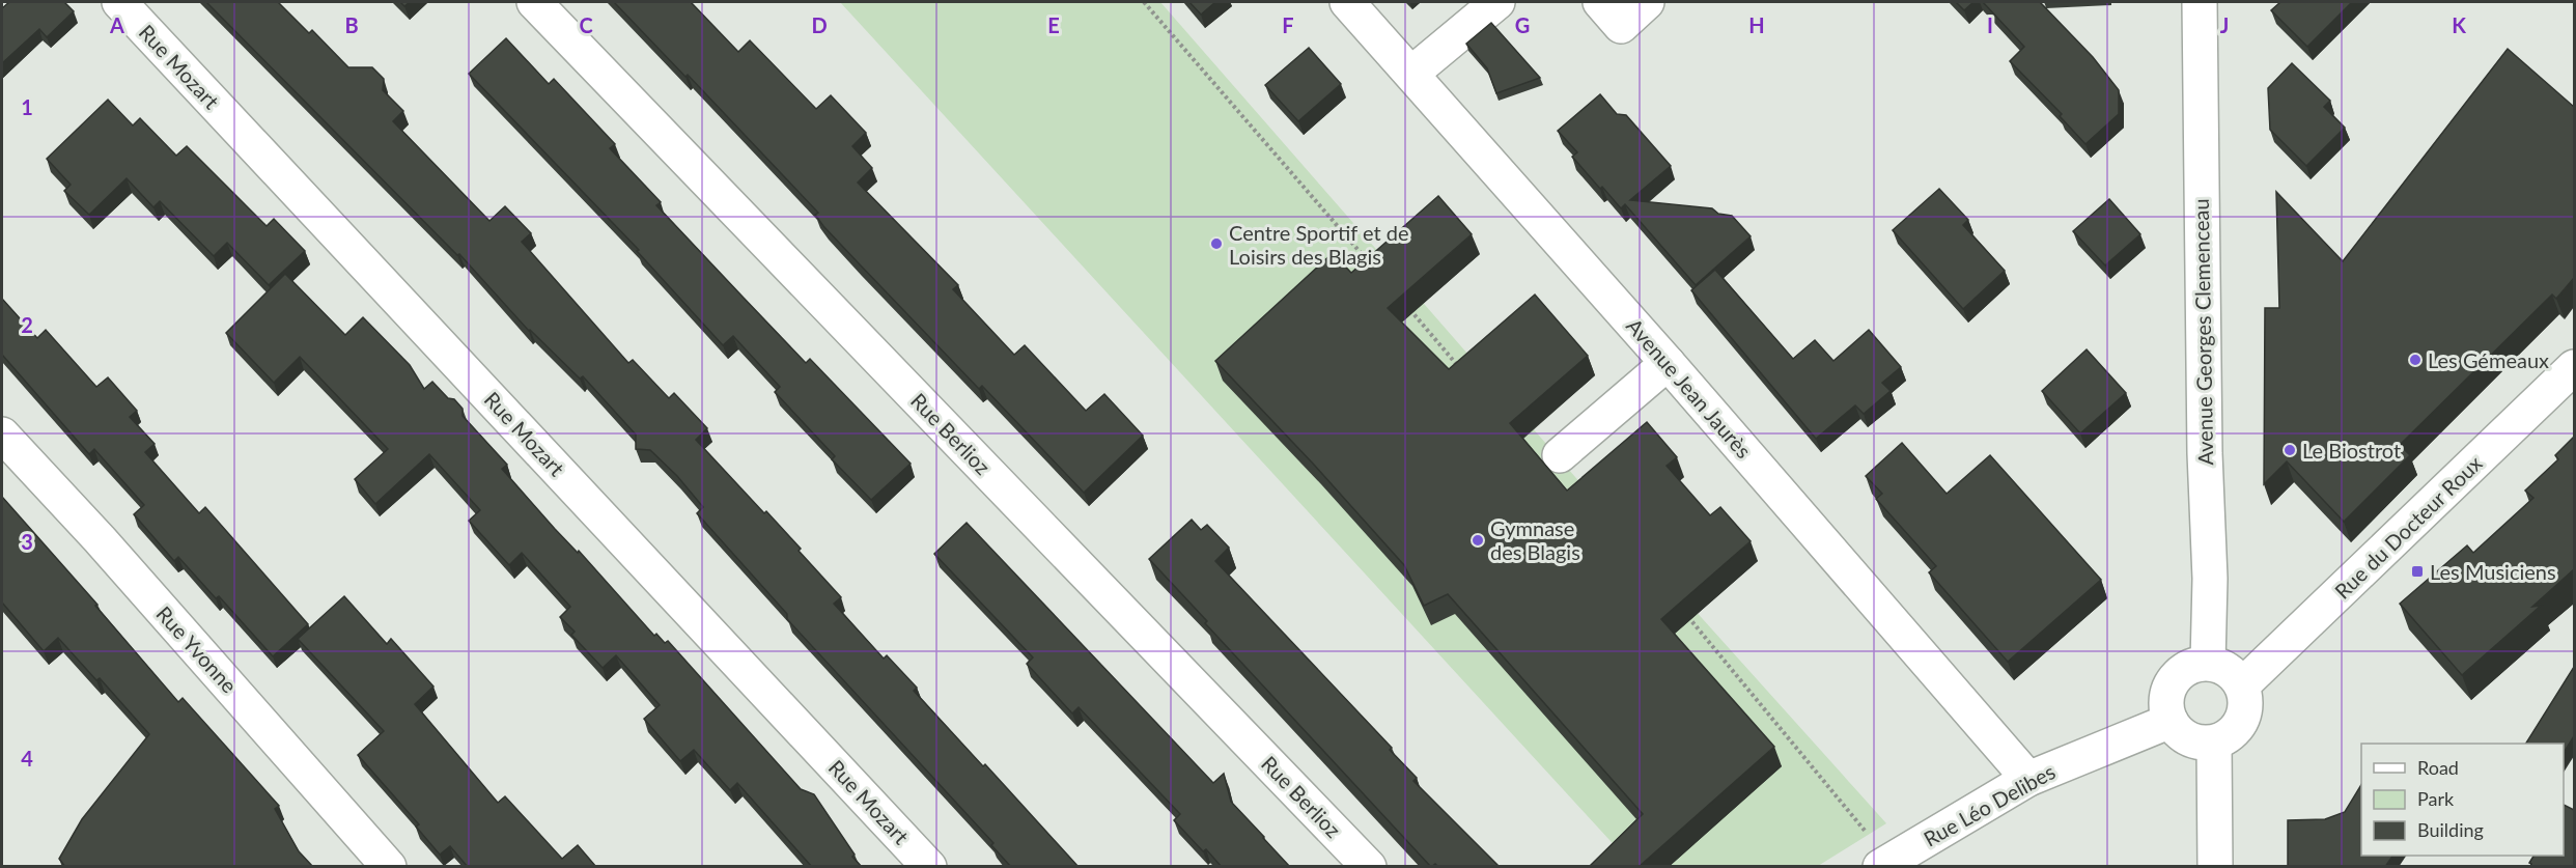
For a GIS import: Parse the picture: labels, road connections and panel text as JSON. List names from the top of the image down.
{
  "streets": {
    "street": [
      "Rue Mozart",
      "Avenue Georges Clemenceau",
      "Avenue Jean Jaurès",
      "Rue Berlioz",
      "Rue du Docteur Roux",
      "Rue Yvonne",
      "Rue Léo Delibes"
    ]
  },
  "crossings": [
    ["Avenue Georges Clemenceau", "Rue du Docteur Roux"],
    ["Avenue Georges Clemenceau", "Rue Léo Delibes"],
    ["Avenue Jean Jaurès", "Rue Léo Delibes"],
    ["Rue du Docteur Roux", "Rue Léo Delibes"]
  ],
  "places": {
    "other": [
      "Centre Sportif et de Loisirs des Blagis",
      "Les Gémeaux",
      "Le Biostrot",
      "Gymnase des Blagis"
    ],
    "transit": ["Les Musiciens"]
  },
  "legend": ["Road", "Park", "Building"],
  "grid": {
    "columns": [
      "A",
      "B",
      "C",
      "D",
      "E",
      "F",
      "G",
      "H",
      "I",
      "J",
      "K"
    ],
    "rows": [
      "1",
      "2",
      "3",
      "4"
    ]
  }
}
